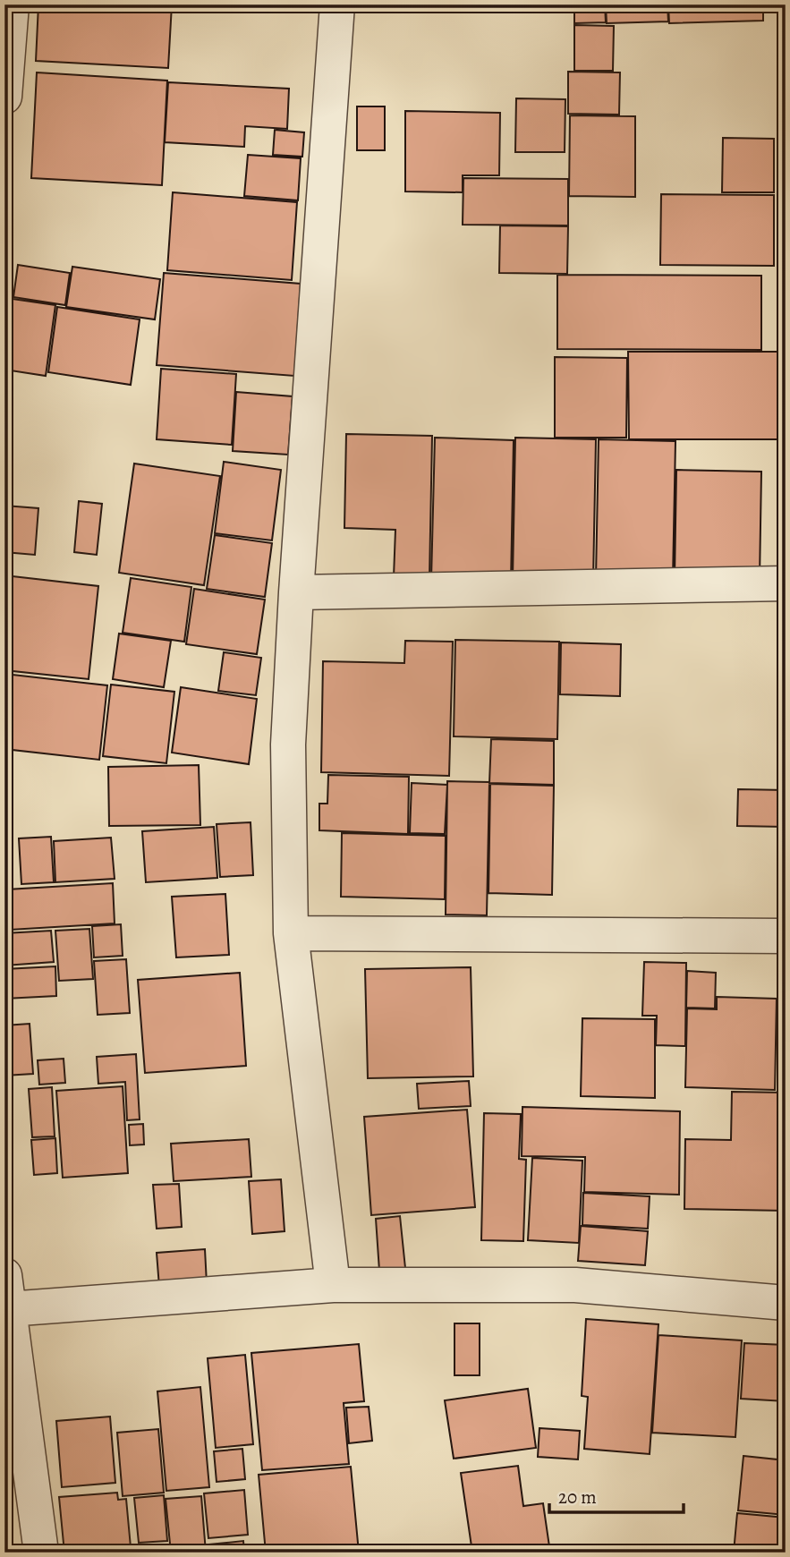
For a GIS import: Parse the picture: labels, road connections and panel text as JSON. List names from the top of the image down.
{
  "scale_bar": "20 m"
}
